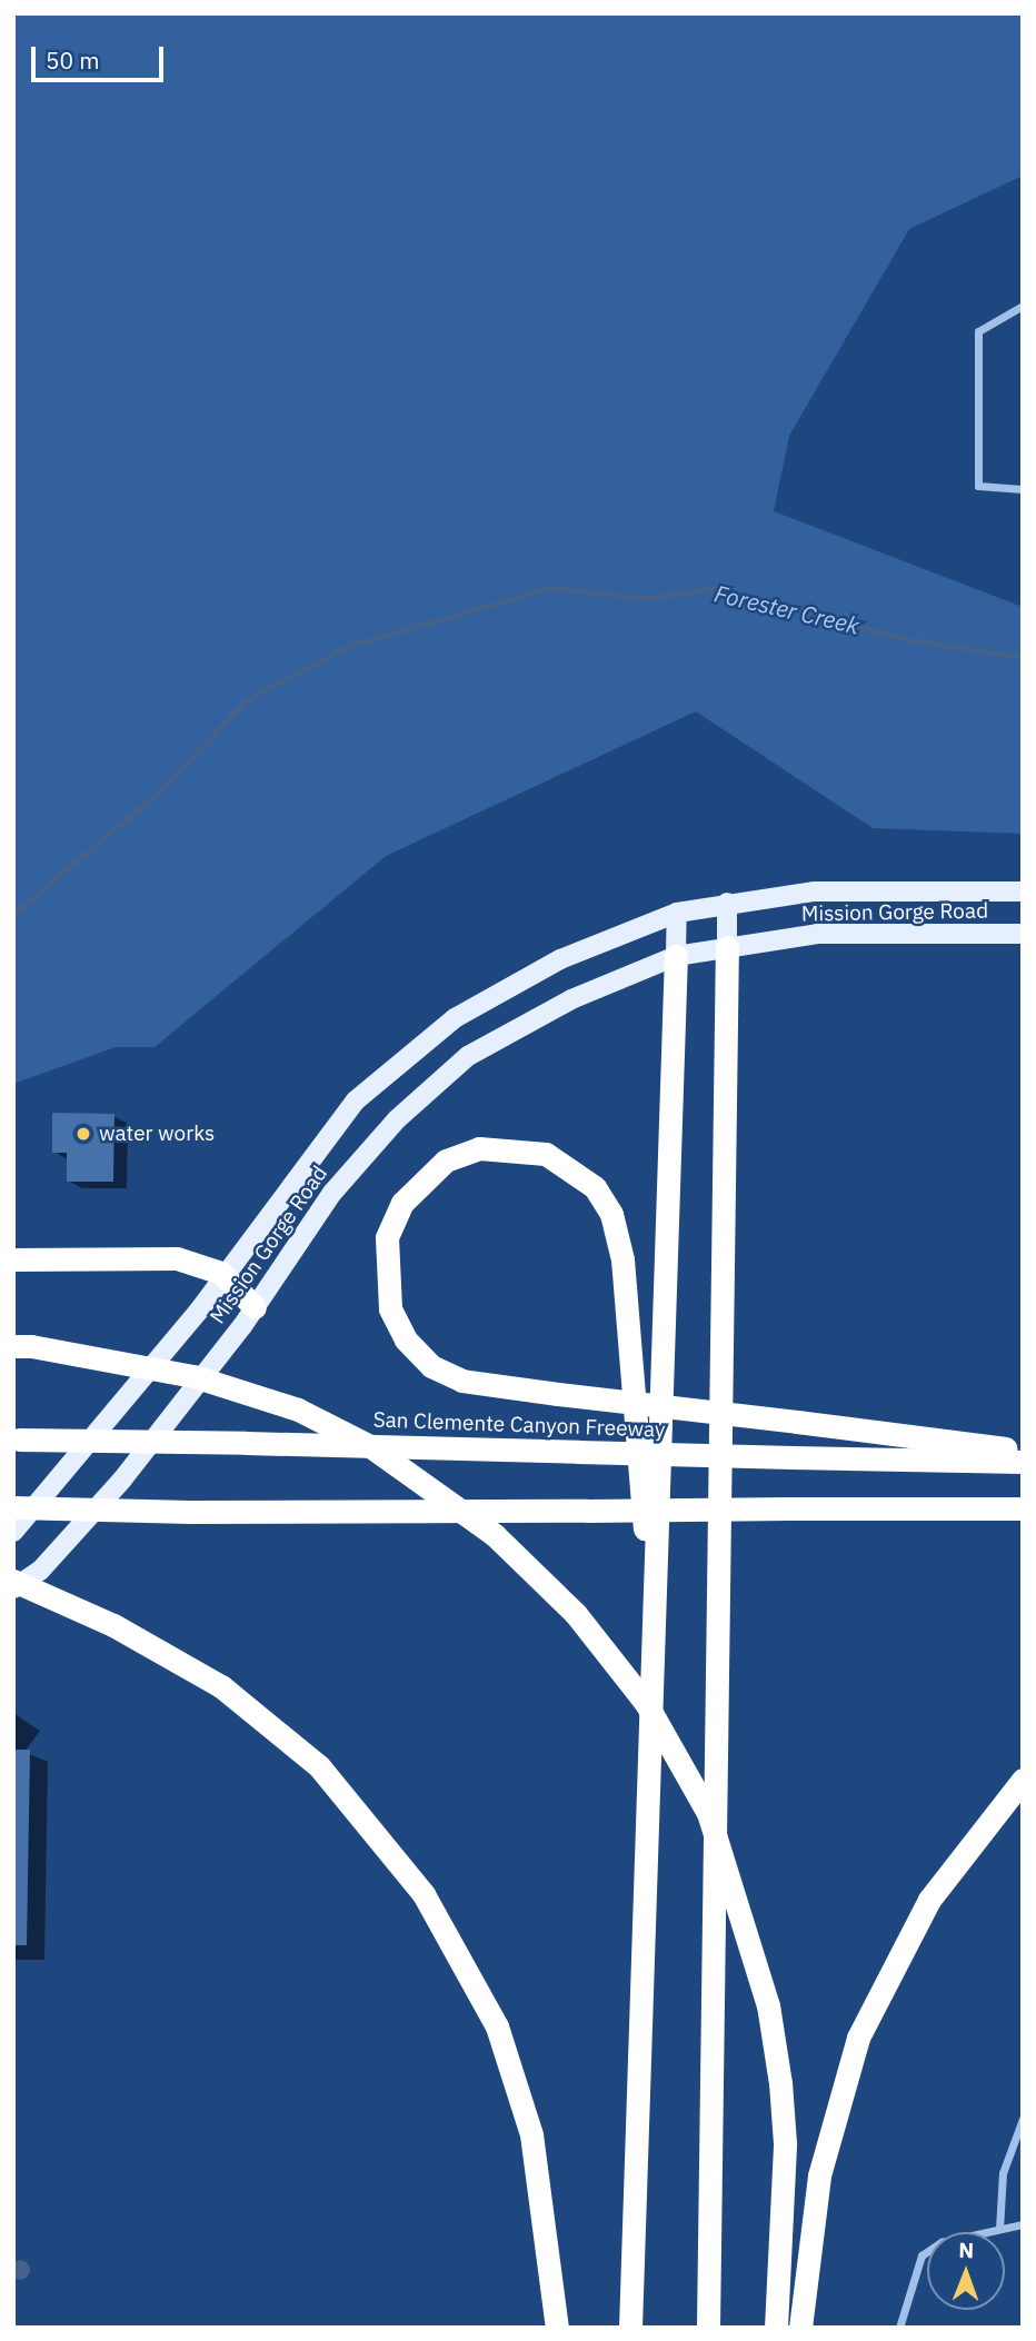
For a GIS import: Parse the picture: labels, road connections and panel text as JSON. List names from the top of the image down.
{
  "streets": {
    "highway": ["San Clemente Canyon Freeway"],
    "main road": ["Mission Gorge Road"]
  },
  "water": ["Forester Creek"],
  "places": ["water works"],
  "scale_bar": "50 m",
  "north": "top"
}
